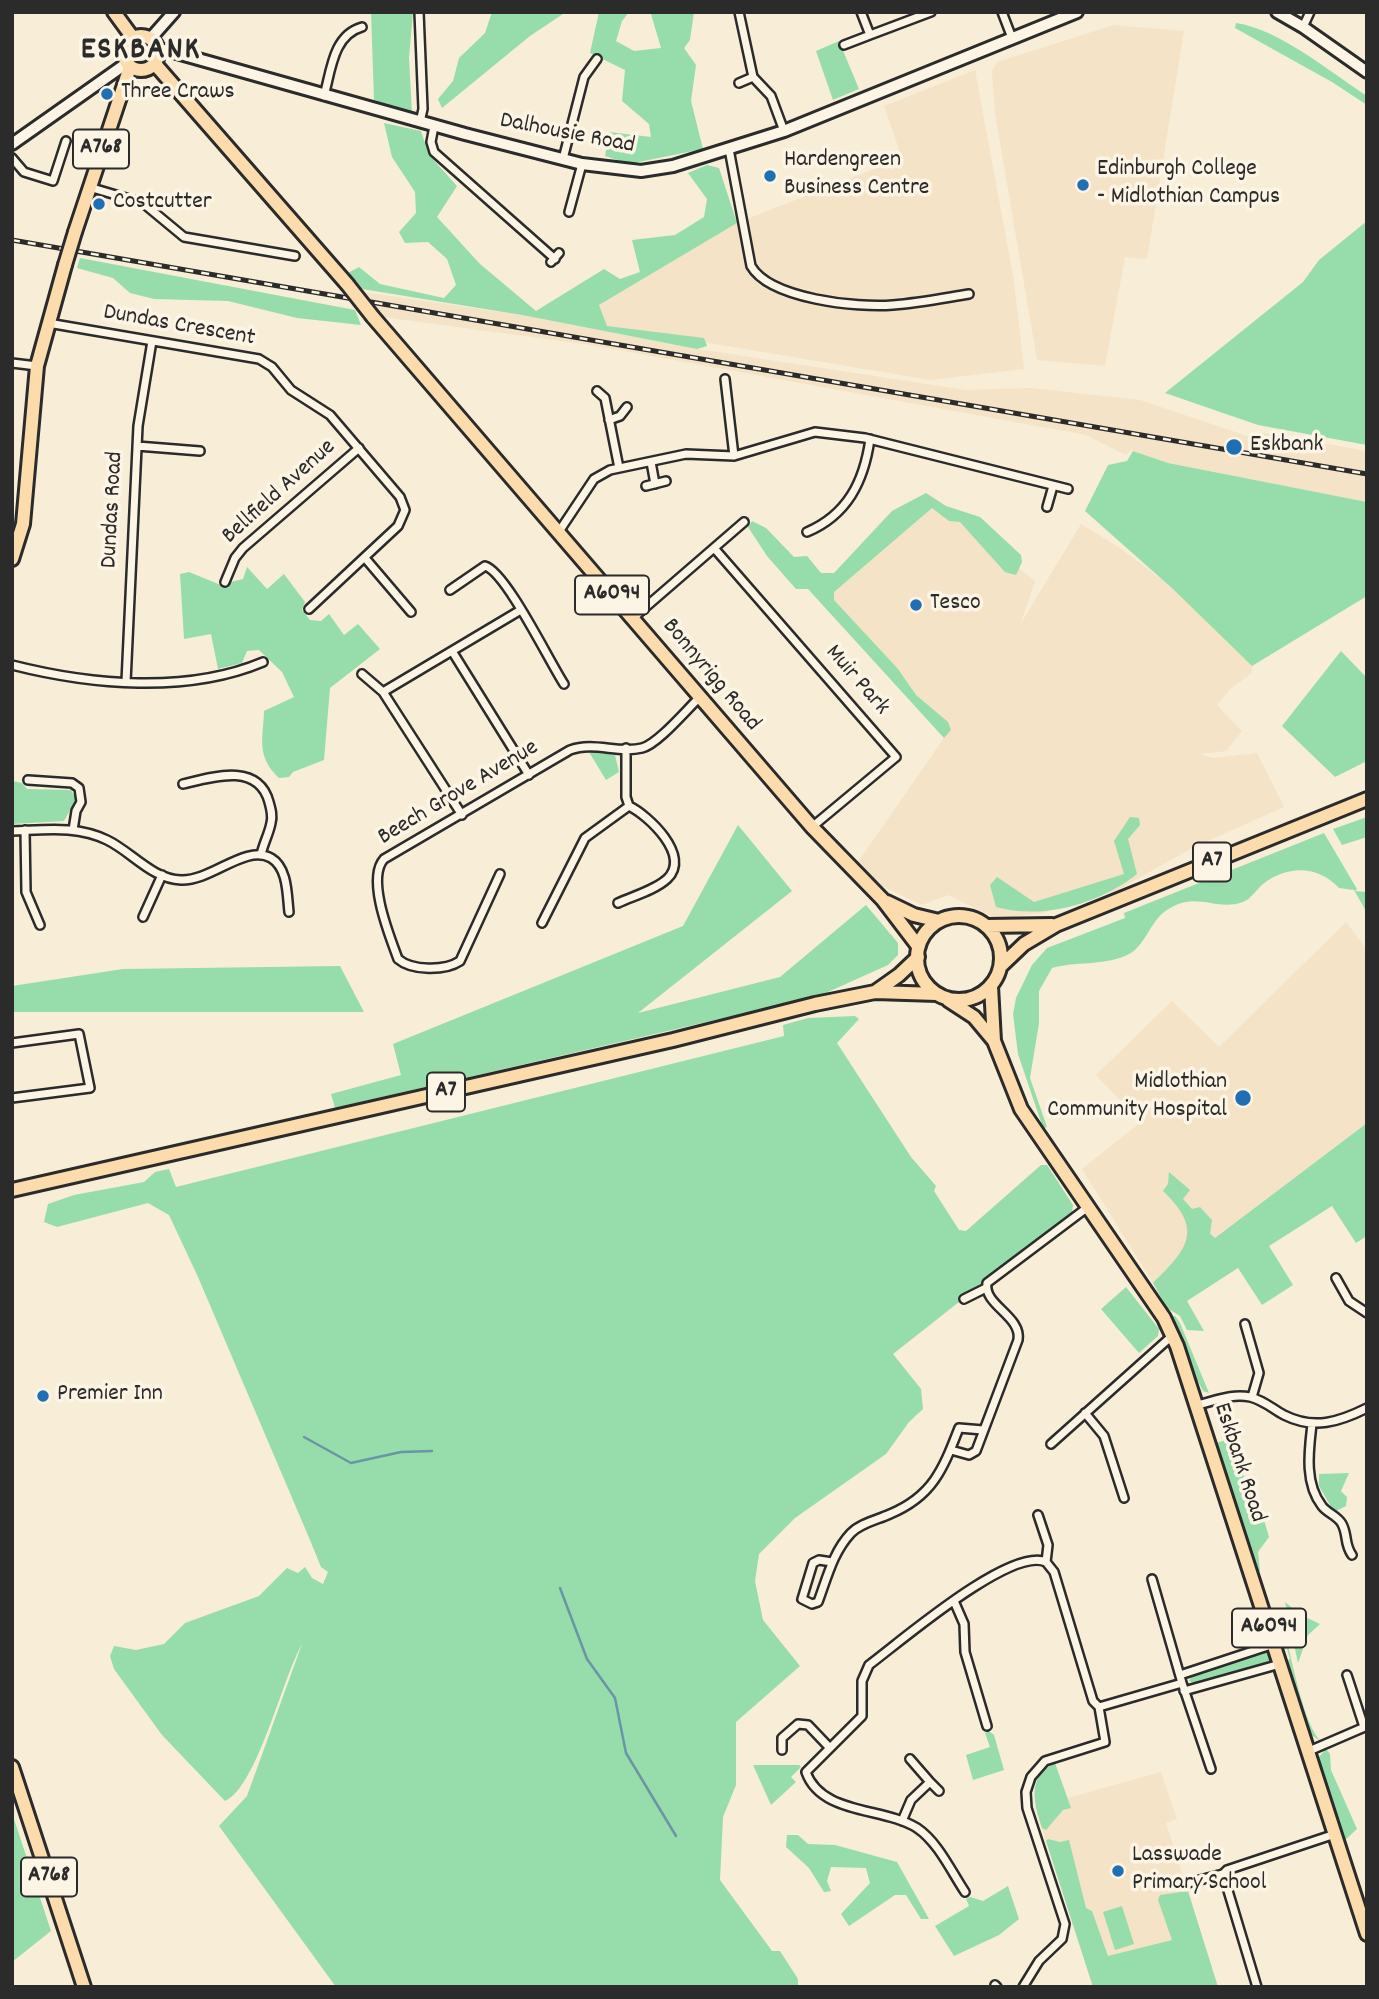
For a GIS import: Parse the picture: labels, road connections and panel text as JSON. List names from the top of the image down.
{
  "streets": {
    "main road": [
      "Dalhousie Road",
      "A768",
      "A6094",
      "Bonnyrigg Road",
      "A7",
      "Eskbank Road"
    ],
    "street": [
      "Dundas Crescent",
      "Bellfield Avenue",
      "Dundas Road",
      "Muir Park",
      "Beech Grove Avenue"
    ]
  },
  "crossings": [
    ["Dalhousie Road", "A768"],
    ["Dalhousie Road", "A6094"],
    ["Dalhousie Road", "Bonnyrigg Road"],
    ["A768", "Dundas Crescent"],
    ["A768", "A6094"],
    ["A768", "Bonnyrigg Road"],
    ["Dundas Crescent", "Bellfield Avenue"],
    ["Dundas Crescent", "Dundas Road"],
    ["A6094", "Bonnyrigg Road"],
    ["Bonnyrigg Road", "Muir Park"],
    ["Bonnyrigg Road", "Beech Grove Avenue"],
    ["Bonnyrigg Road", "A7"],
    ["Bonnyrigg Road", "Eskbank Road"],
    ["A7", "Eskbank Road"]
  ],
  "districts": ["ESKBANK"],
  "places": [
    "Three Craws",
    "Hardengreen Business Centre",
    "Edinburgh College - Midlothian Campus",
    "Costcutter",
    "Eskbank",
    "Tesco",
    "Midlothian Community Hospital",
    "Premier Inn",
    "Lasswade Primary School"
  ]
}
